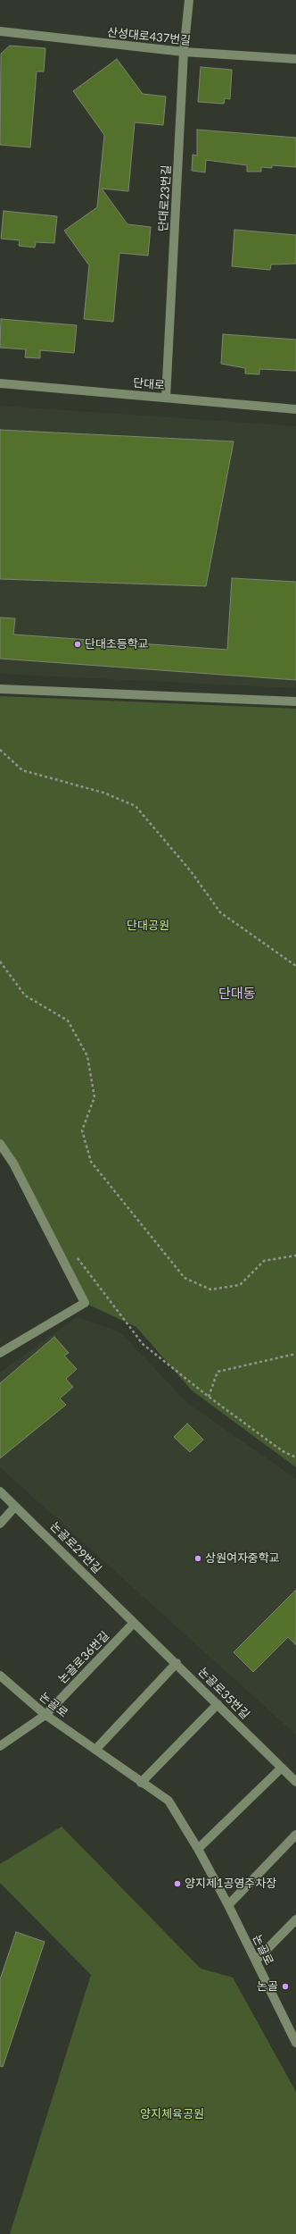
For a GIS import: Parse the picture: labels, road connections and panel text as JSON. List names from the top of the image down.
{
  "streets": {
    "street": [
      "산성대로437번길",
      "단대로23번길",
      "단대로",
      "논골로29번길",
      "논골로36번길",
      "논골로35번길",
      "논골로"
    ]
  },
  "crossings": [
    ["산성대로437번길", "단대로23번길"],
    ["단대로23번길", "단대로"],
    ["논골로29번길", "논골로36번길"],
    ["논골로29번길", "논골로35번길"],
    ["논골로36번길", "논골로35번길"],
    ["논골로36번길", "논골로"]
  ],
  "districts": ["단대동"],
  "parks": ["단대공원", "양지체육공원"],
  "places": [
    "단대초등학교",
    "상원여자중학교",
    "양지제1공영주차장",
    "논골"
  ]
}
